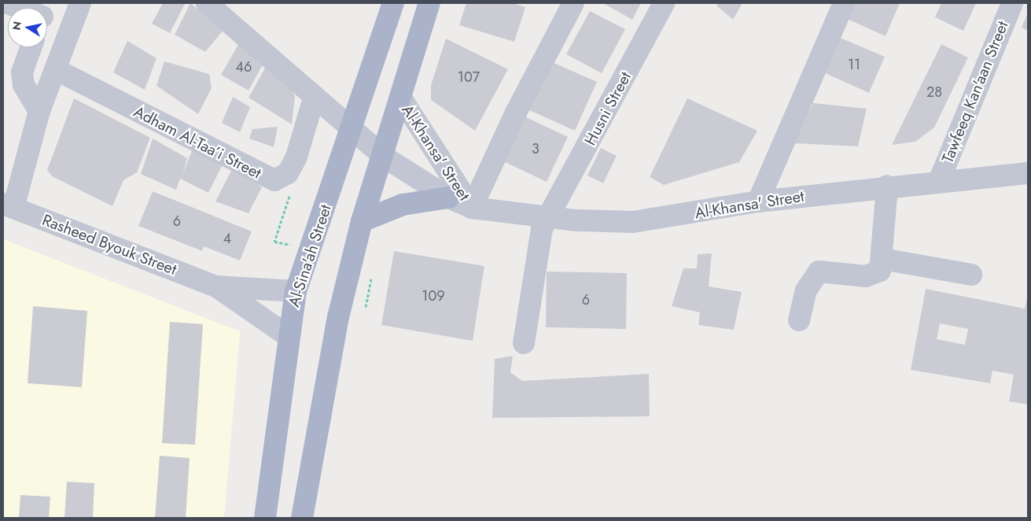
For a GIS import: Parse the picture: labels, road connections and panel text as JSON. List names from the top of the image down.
{
  "streets": {
    "main road": ["Al-Sina'ah Street"],
    "street": [
      "Tawfeeq Kan'aan Street",
      "Husni Street",
      "Adham Al-Taa’i Street",
      "Al-Khansa' Street",
      "Rasheed Byouk Street"
    ]
  },
  "crossings": [
    ["Tawfeeq Kan'aan Street", "Al-Khansa' Street"],
    ["Husni Street", "Al-Khansa' Street"],
    ["Adham Al-Taa’i Street", "Al-Khansa' Street"],
    ["Al-Khansa' Street", "Al-Sina'ah Street"],
    ["Rasheed Byouk Street", "Al-Sina'ah Street"]
  ],
  "house_numbers": [
    "11",
    "46",
    "107",
    "28",
    "3",
    "6",
    "4",
    "109",
    "6"
  ],
  "north": "left"
}
